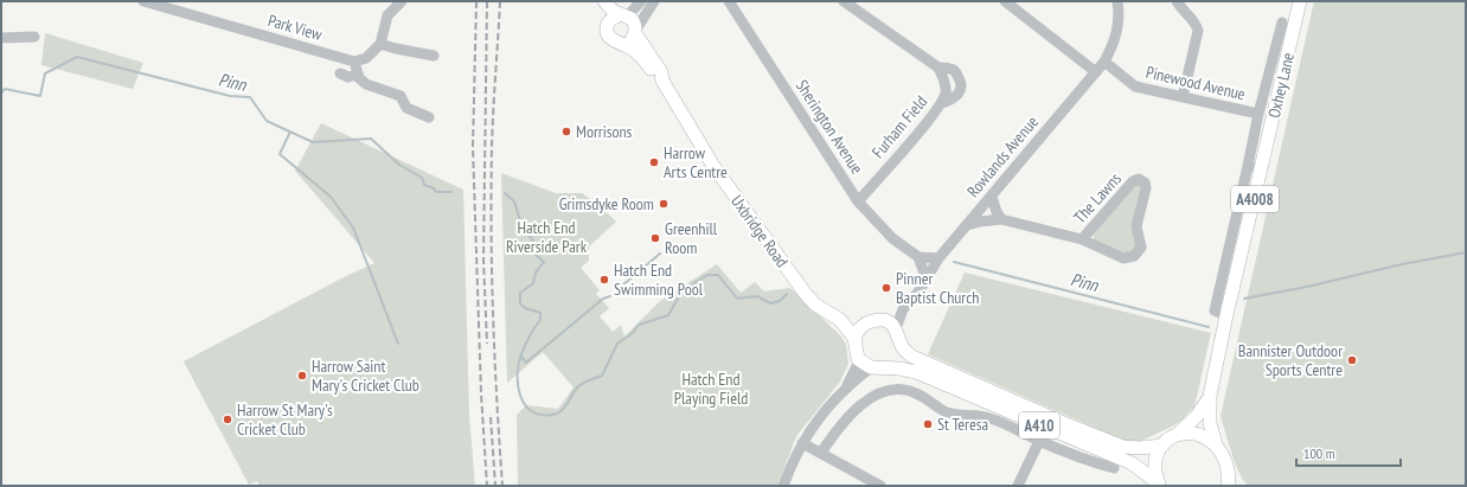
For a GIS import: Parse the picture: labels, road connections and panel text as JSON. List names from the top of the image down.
{
  "streets": {
    "main road": [
      "Oxhey Lane",
      "A4008",
      "Uxbridge Road",
      "A410"
    ],
    "street": [
      "Park View",
      "Pinewood Avenue",
      "Sherington Avenue",
      "Furham Field",
      "Rowlands Avenue",
      "The Lawns"
    ]
  },
  "crossings": [
    ["Pinewood Avenue", "Oxhey Lane"],
    ["Pinewood Avenue", "Rowlands Avenue"],
    ["Oxhey Lane", "A410"],
    ["Sherington Avenue", "Furham Field"],
    ["Rowlands Avenue", "Uxbridge Road"],
    ["Rowlands Avenue", "A410"],
    ["Uxbridge Road", "A410"]
  ],
  "water": ["Pinn"],
  "parks": ["Hatch End Riverside Park", "Hatch End Playing Field"],
  "places": [
    "Morrisons",
    "Harrow Arts Centre",
    "Grimsdyke Room",
    "Greenhill Room",
    "Hatch End Swimming Pool",
    "Pinner Baptist Church",
    "Bannister Outdoor Sports Centre",
    "Harrow Saint Mary's Cricket Club",
    "Harrow St Mary's Cricket Club",
    "St Teresa"
  ],
  "scale_bar": "100 m"
}
